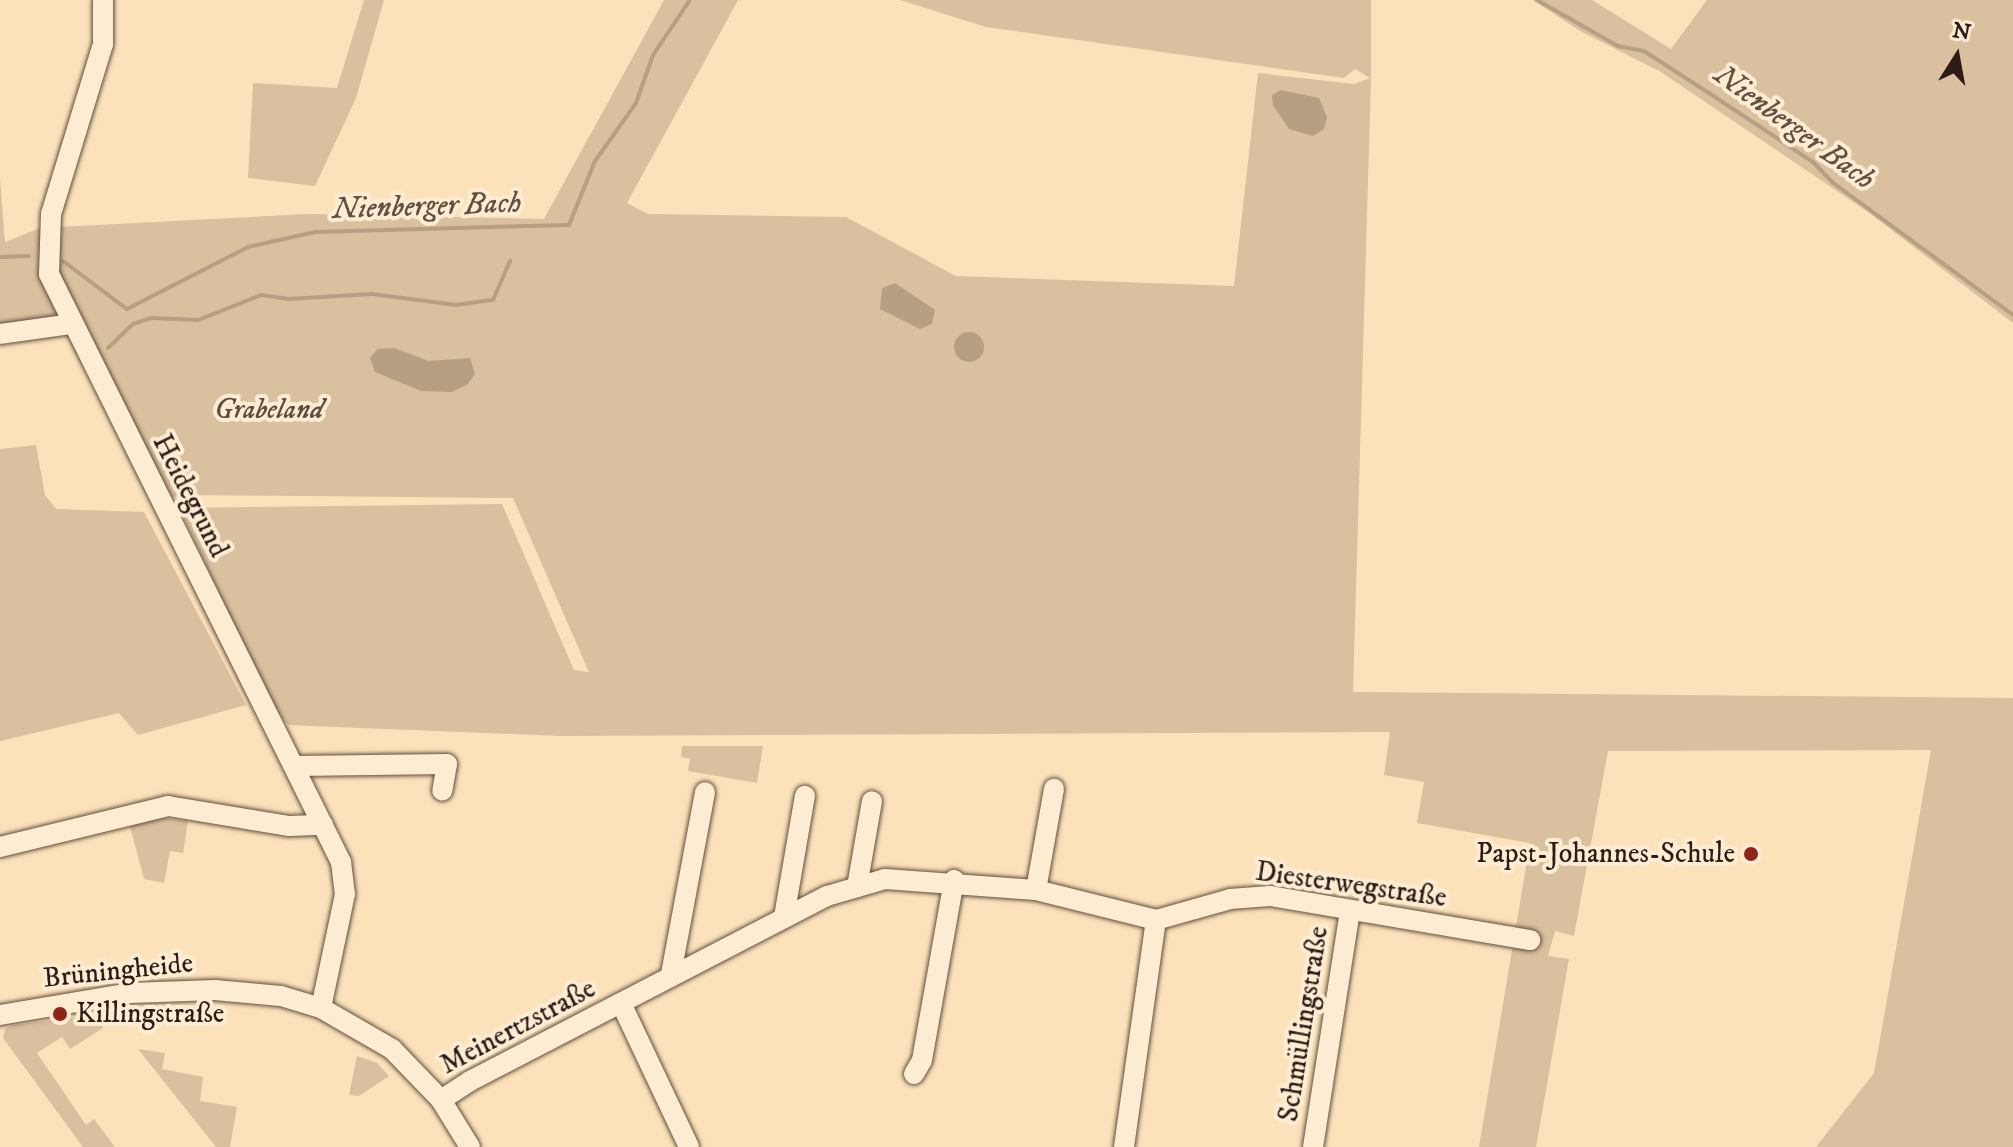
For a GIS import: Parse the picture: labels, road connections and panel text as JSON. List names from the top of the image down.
{
  "streets": {
    "street": [
      "Heidegrund",
      "Diesterwegstraße",
      "Brüningheide",
      "Schmüllingstraße",
      "Meinertzstraße"
    ]
  },
  "crossings": [
    ["Heidegrund", "Brüningheide"],
    ["Diesterwegstraße", "Schmüllingstraße"],
    ["Diesterwegstraße", "Meinertzstraße"],
    ["Brüningheide", "Meinertzstraße"]
  ],
  "water": ["Nienberger Bach"],
  "parks": ["Grabeland"],
  "places": ["Papst-Johannes-Schule", "Killingstraße"],
  "north": "top"
}
